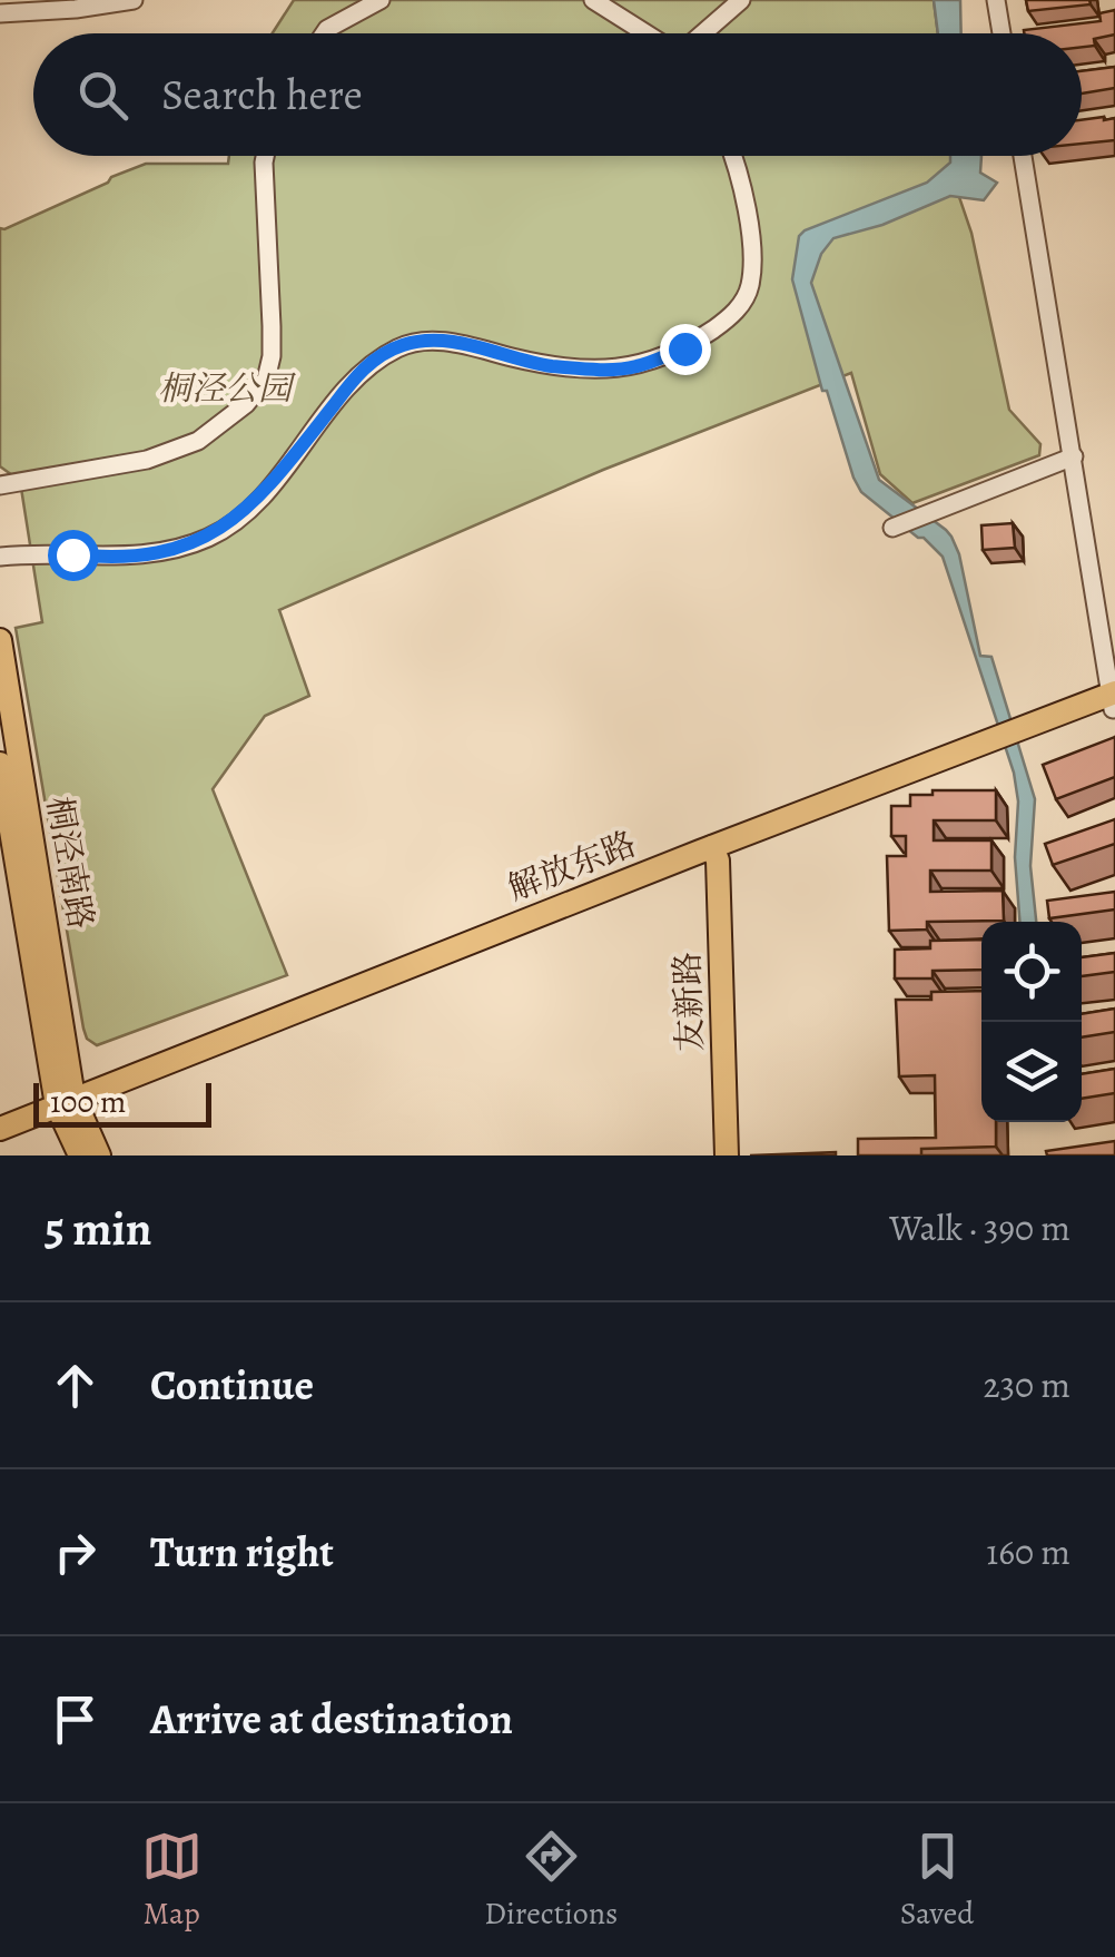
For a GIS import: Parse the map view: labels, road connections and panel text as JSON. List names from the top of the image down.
{
  "streets": {
    "main road": ["桐泾南路", "解放东路", "友新路"]
  },
  "crossings": [
    ["桐泾南路", "解放东路"],
    ["解放东路", "友新路"]
  ],
  "parks": ["桐泾公园"],
  "scale_bar": "100 m",
  "page": {
    "search": "Search here",
    "scale": "100 m",
    "heading": ["5 min", "Walk · 390 m"],
    "list": [
      ["Continue", "230 m"],
      ["Turn right", "160 m"],
      "Arrive at destination"
    ],
    "nav": ["Map", "Directions", "Saved"]
  }
}
